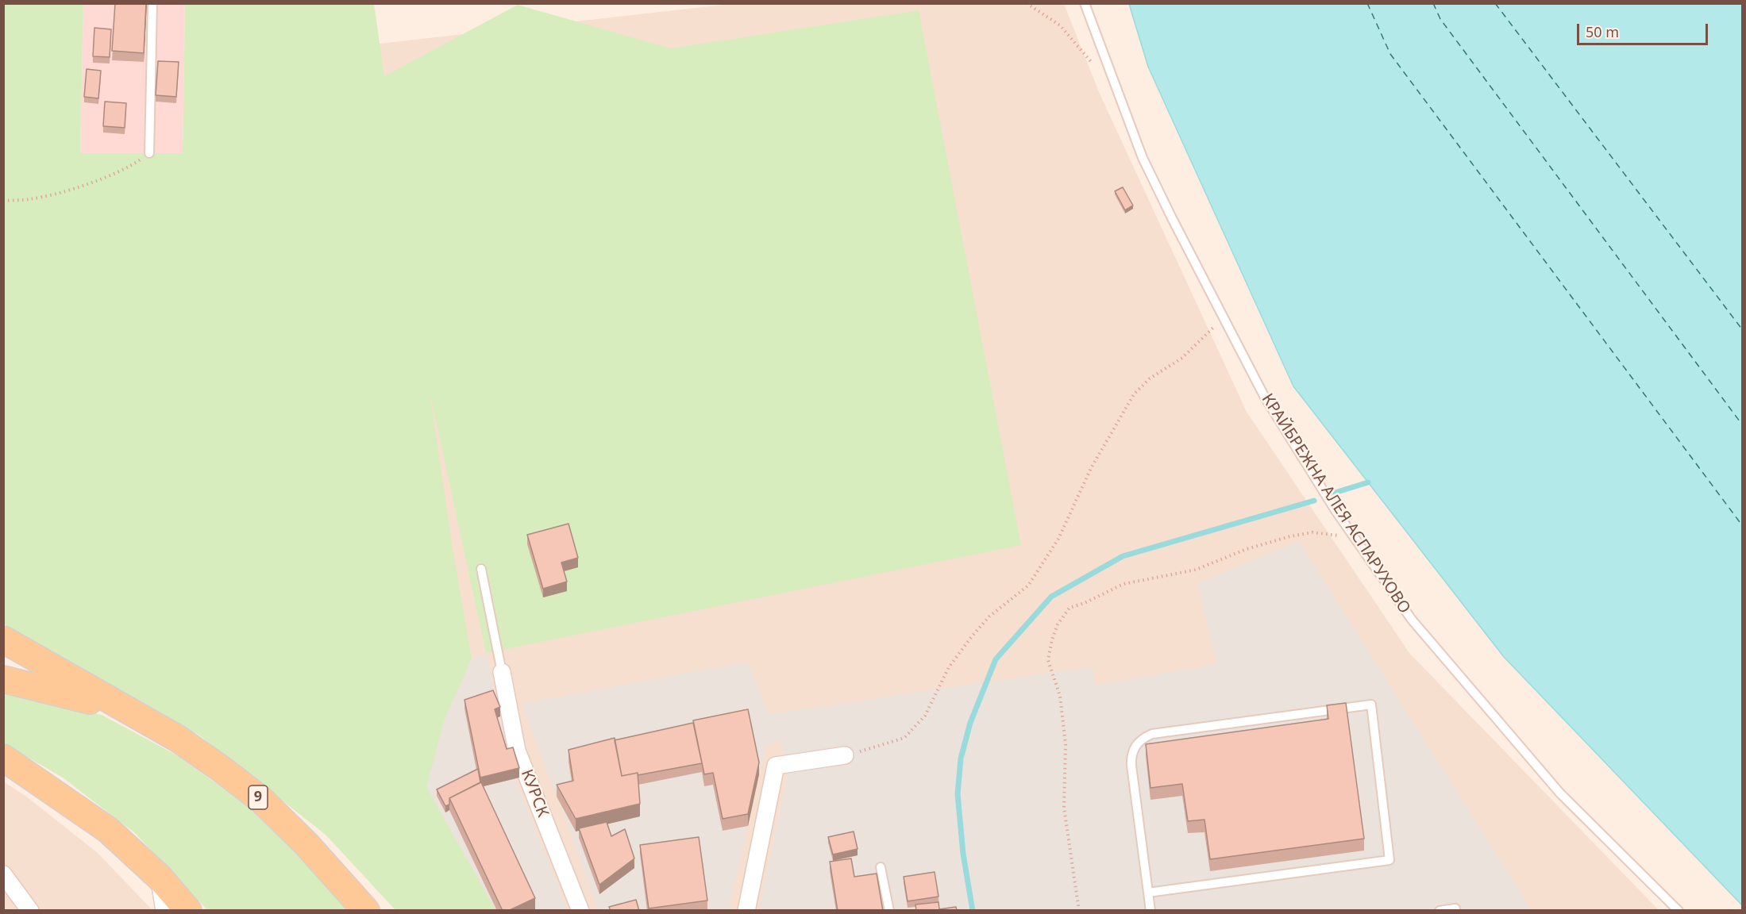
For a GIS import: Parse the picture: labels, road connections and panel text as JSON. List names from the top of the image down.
{
  "streets": {
    "main road": ["9"],
    "street": ["КУРСК"],
    "lane": ["КРАЙБРЕЖНА АЛЕЯ АСПАРУХОВО"]
  },
  "scale_bar": "50 m"
}
